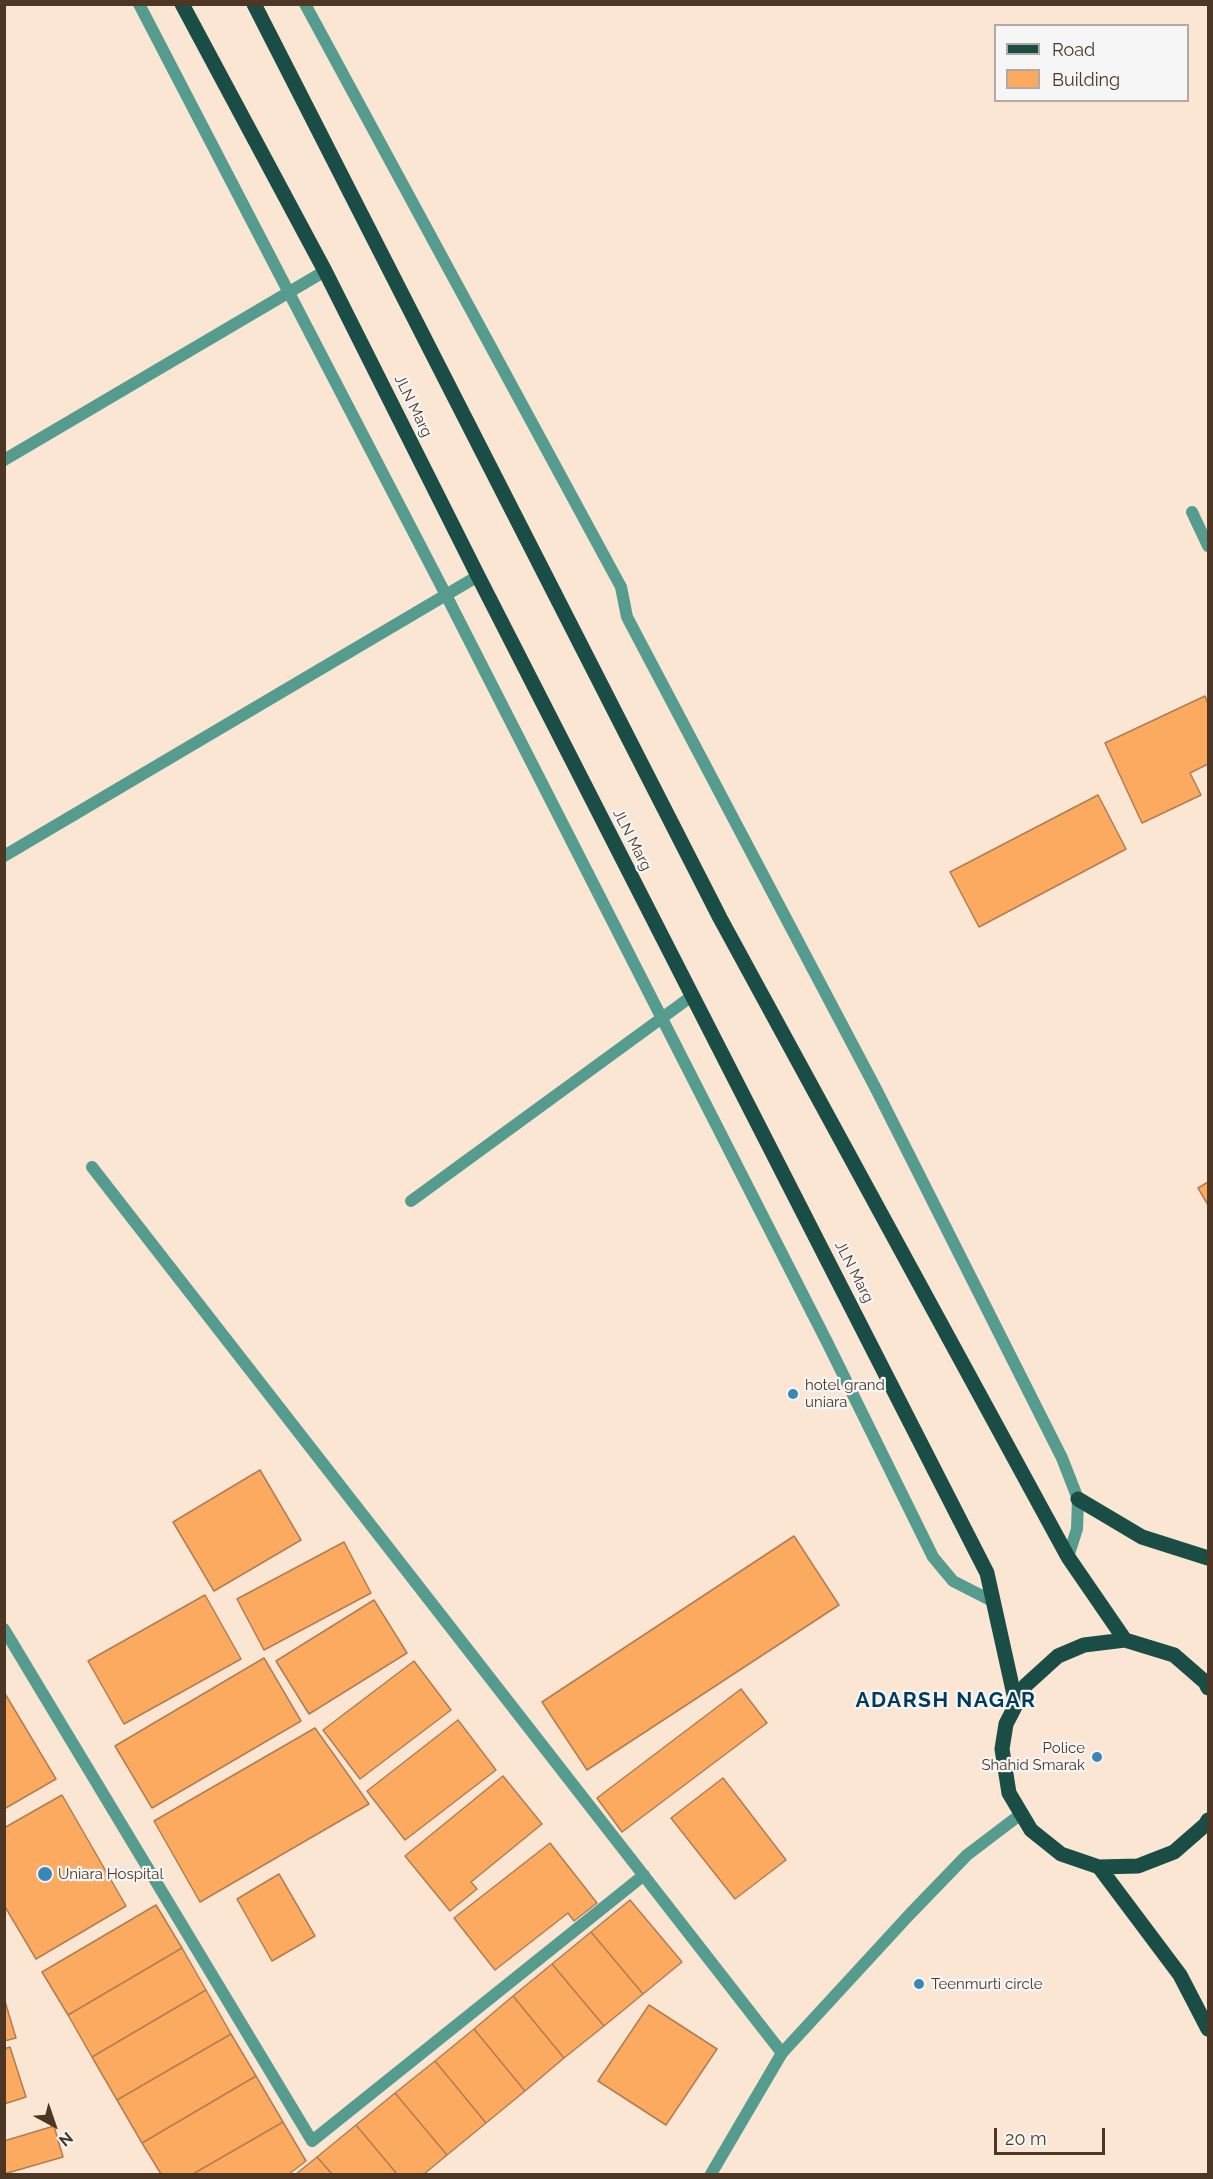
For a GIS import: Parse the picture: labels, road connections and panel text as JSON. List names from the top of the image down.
{
  "streets": {
    "main road": ["JLN Marg"]
  },
  "districts": ["ADARSH NAGAR"],
  "places": [
    "hotel grand uniara",
    "Police Shahid Smarak",
    "Uniara Hospital",
    "Teenmurti circle"
  ],
  "legend": ["Road", "Building"],
  "scale_bar": "20 m",
  "north": "bottom right"
}
